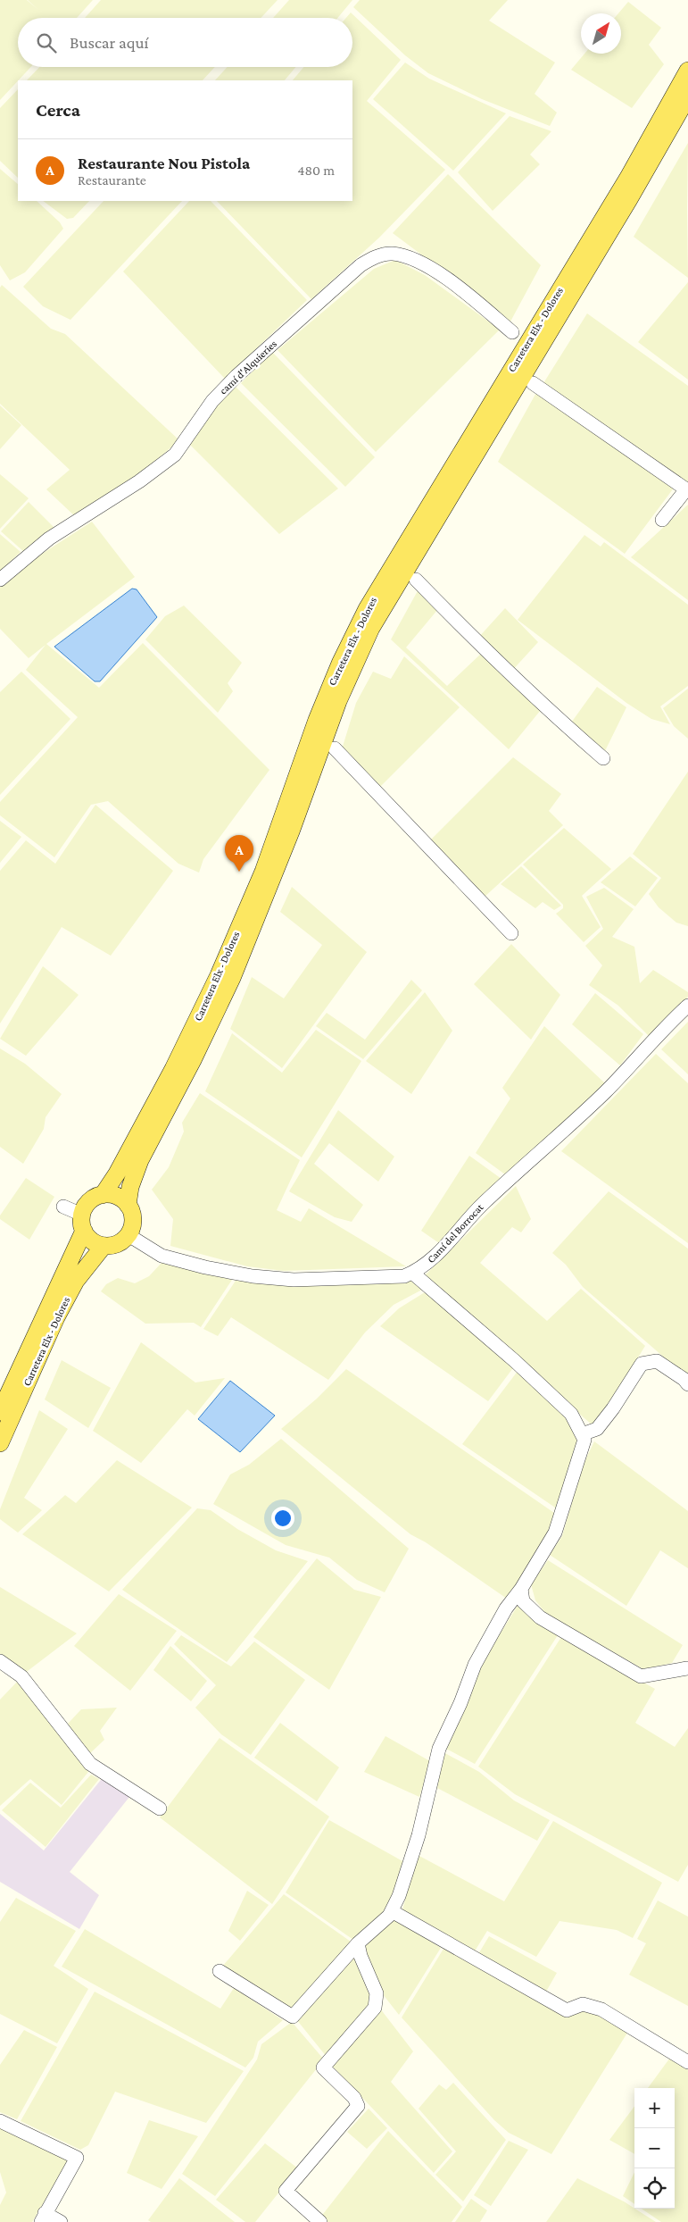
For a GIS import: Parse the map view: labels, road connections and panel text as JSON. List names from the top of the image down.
{
  "streets": {
    "main road": ["Carretera Elx - Dolores"],
    "street": ["camí d'Alquieries", "Camí del Borrocat"]
  },
  "crossings": [
    ["Carretera Elx - Dolores", "Camí del Borrocat"]
  ],
  "north": "top right",
  "page": {
    "search": "Buscar aquí",
    "heading": "Cerca",
    "list": [
      {
        "mark": "A",
        "name": "Restaurante Nou Pistola",
        "note": "Restaurante",
        "value": "480 m"
      }
    ],
    "pins": "A",
    "map_buttons": ["+", "−"]
  }
}
